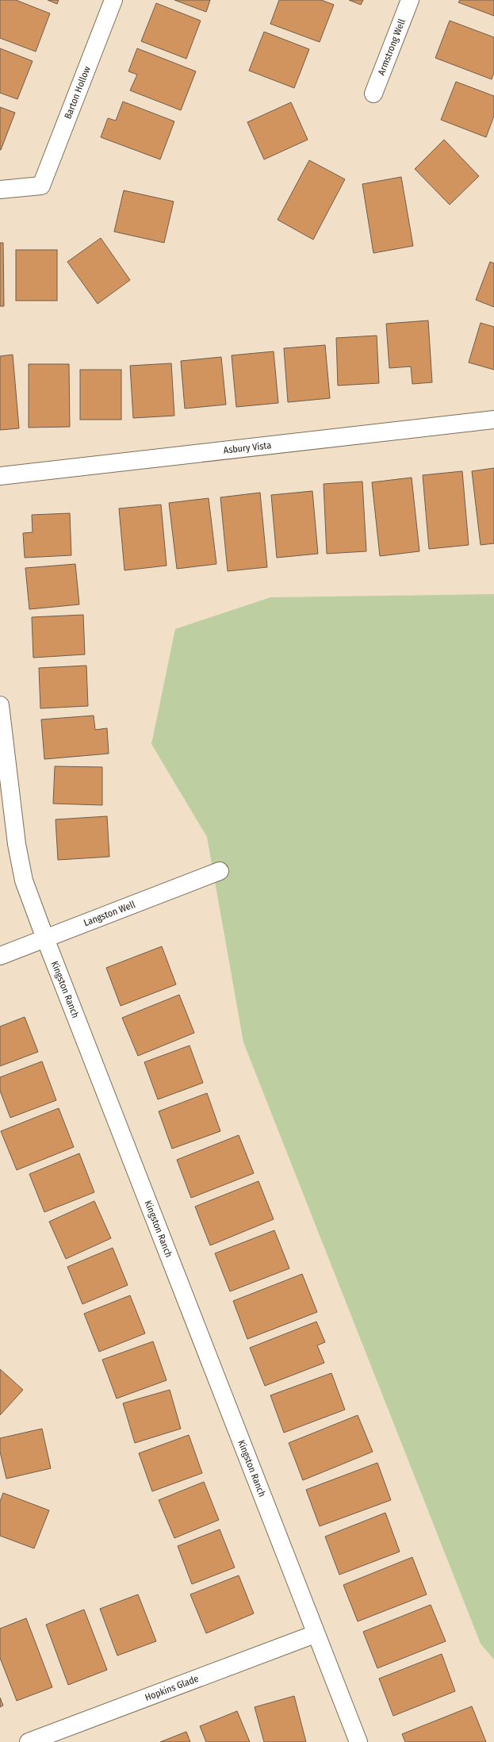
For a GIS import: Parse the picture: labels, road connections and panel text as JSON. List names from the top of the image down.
{
  "streets": {
    "street": [
      "Armstrong Well",
      "Barton Hollow",
      "Asbury Vista",
      "Langston Well",
      "Kingston Ranch",
      "Hopkins Glade"
    ]
  },
  "crossings": [
    ["Langston Well", "Kingston Ranch"],
    ["Kingston Ranch", "Hopkins Glade"]
  ]
}
